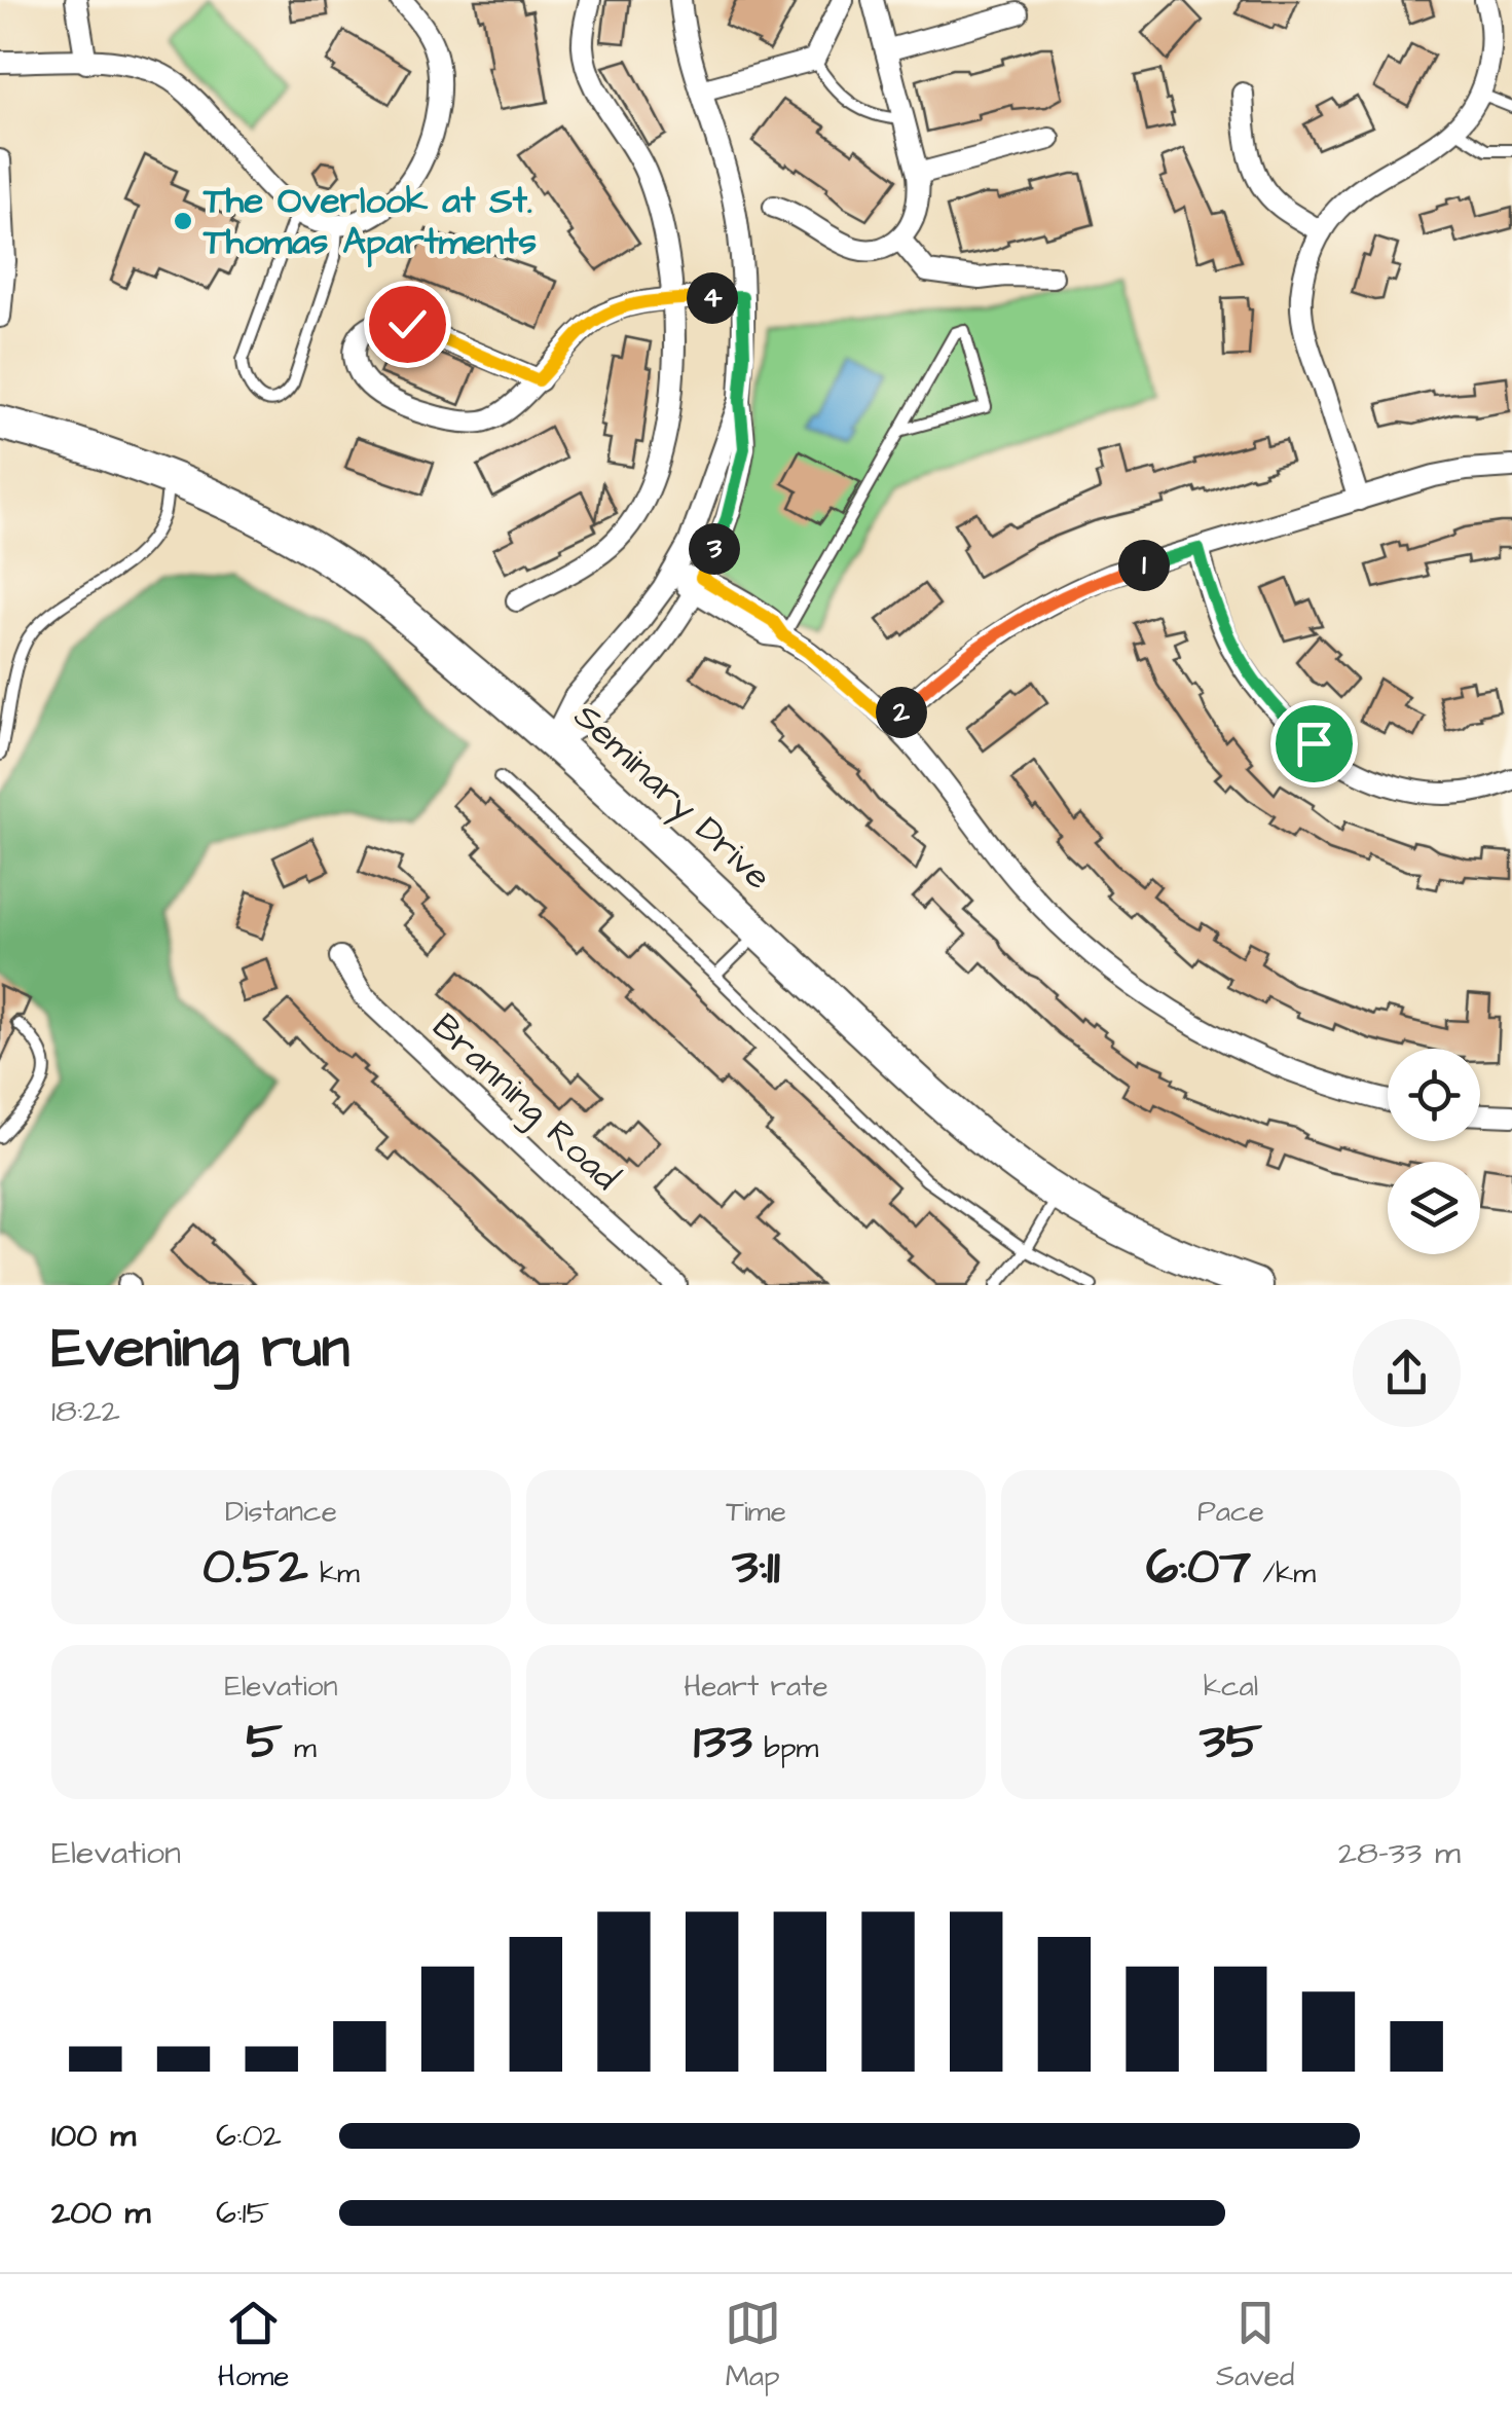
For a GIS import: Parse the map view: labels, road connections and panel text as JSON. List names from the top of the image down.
{
  "streets": {
    "main road": ["Seminary Drive"],
    "street": ["Branning Road"]
  },
  "places": ["The Overlook at St. Thomas Apartments"],
  "page": {
    "pins": [
      "4",
      "3",
      "1",
      "2"
    ],
    "heading": ["Evening run", "18:22"],
    "stats": [
      ["Distance", "0.52 km"],
      ["Time", "3:11"],
      ["Pace", "6:07 /km"],
      ["Elevation", "5 m"],
      ["Heart rate", "133 bpm"],
      ["kcal", "35"]
    ],
    "chart": ["Elevation", "28–33 m"],
    "list": [
      {
        "name": "100 m",
        "note": "6:02"
      },
      {
        "name": "200 m",
        "note": "6:15"
      }
    ],
    "tabs": ["Home", "Map", "Saved"]
  }
}
